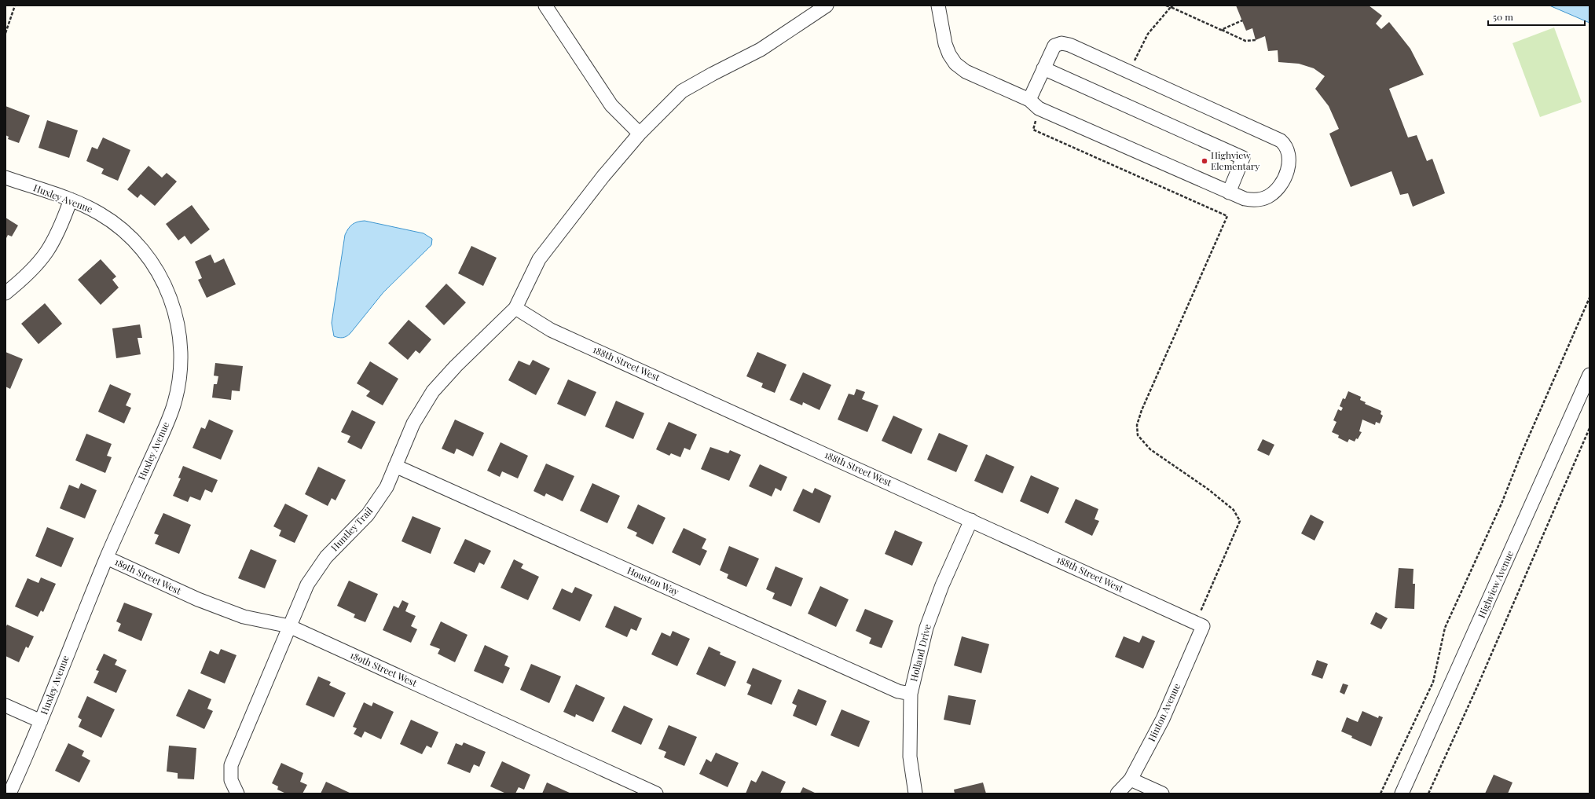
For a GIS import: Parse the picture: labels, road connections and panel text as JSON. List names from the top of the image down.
{
  "streets": {
    "street": [
      "Huxley Avenue",
      "188th Street West",
      "Huntley Trail",
      "189th Street West",
      "Houston Way",
      "Highview Avenue",
      "Holland Drive",
      "Hinton Avenue"
    ]
  },
  "crossings": [
    ["Huxley Avenue", "189th Street West"],
    ["188th Street West", "Huntley Trail"],
    ["188th Street West", "Holland Drive"],
    ["188th Street West", "Hinton Avenue"],
    ["Huntley Trail", "189th Street West"],
    ["Huntley Trail", "Houston Way"],
    ["Houston Way", "Holland Drive"]
  ],
  "places": ["Highview Elementary"],
  "scale_bar": "50 m"
}
